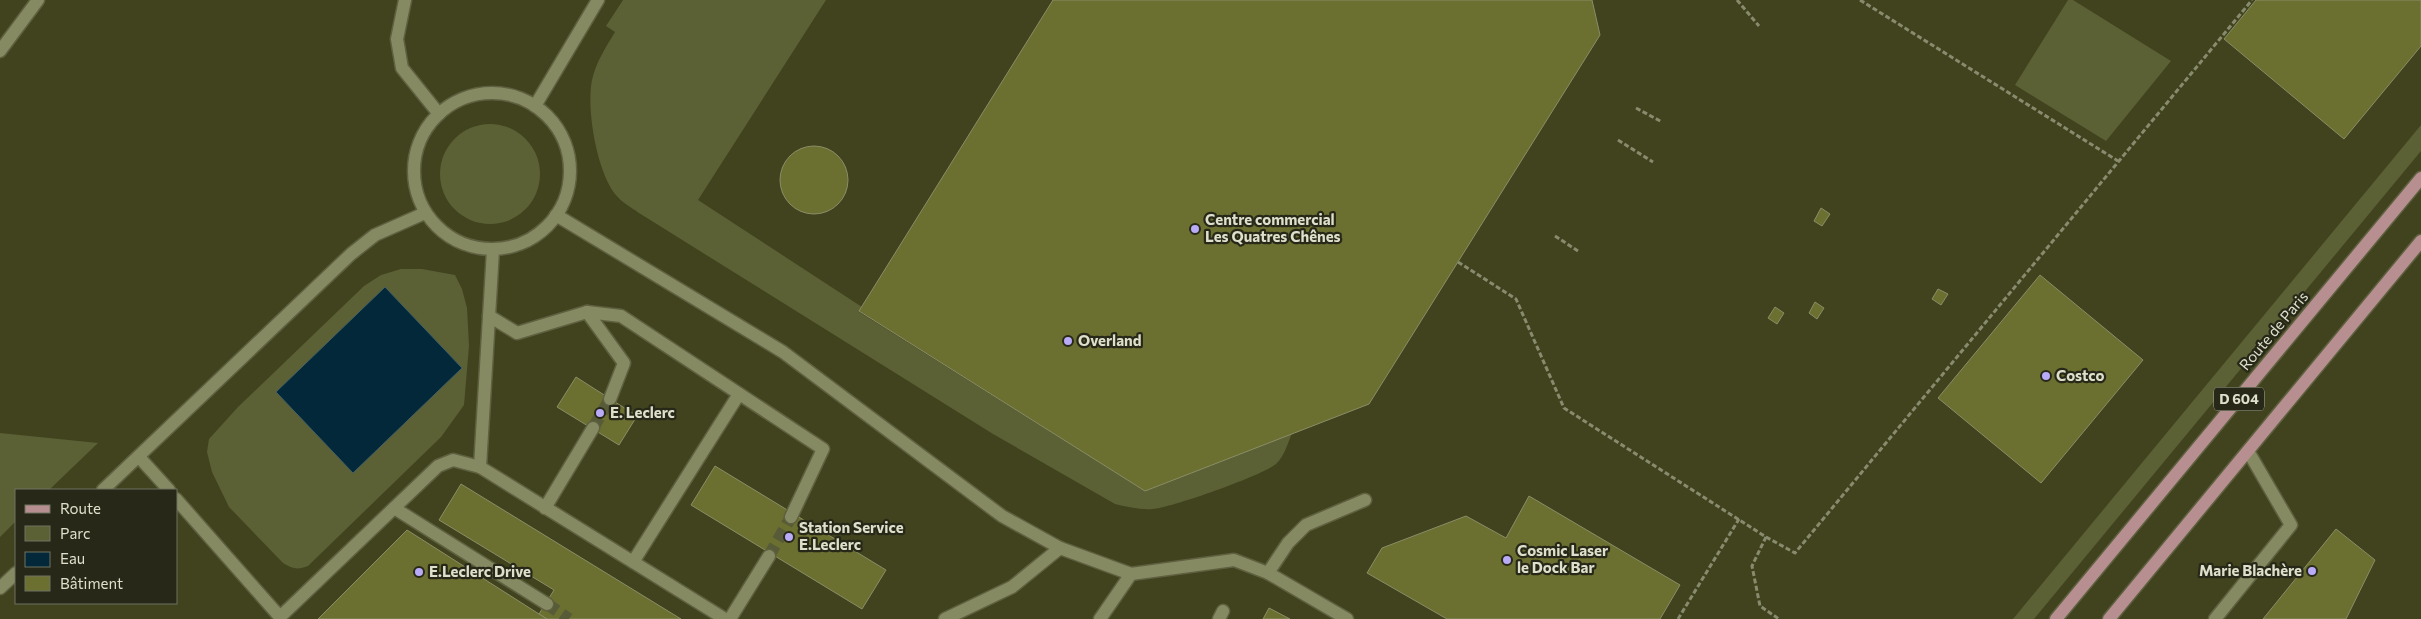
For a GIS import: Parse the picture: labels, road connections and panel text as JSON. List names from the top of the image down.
{
  "streets": {
    "main road": ["Route de Paris", "D 604"]
  },
  "places": [
    "Centre commercial Les Quatres Chênes",
    "Overland",
    "Costco",
    "E. Leclerc",
    "Station Service E.Leclerc",
    "Cosmic Laser le Dock Bar",
    "Marie Blachère",
    "E.Leclerc Drive"
  ],
  "legend": [
    "Route",
    "Parc",
    "Eau",
    "Bâtiment"
  ]
}
